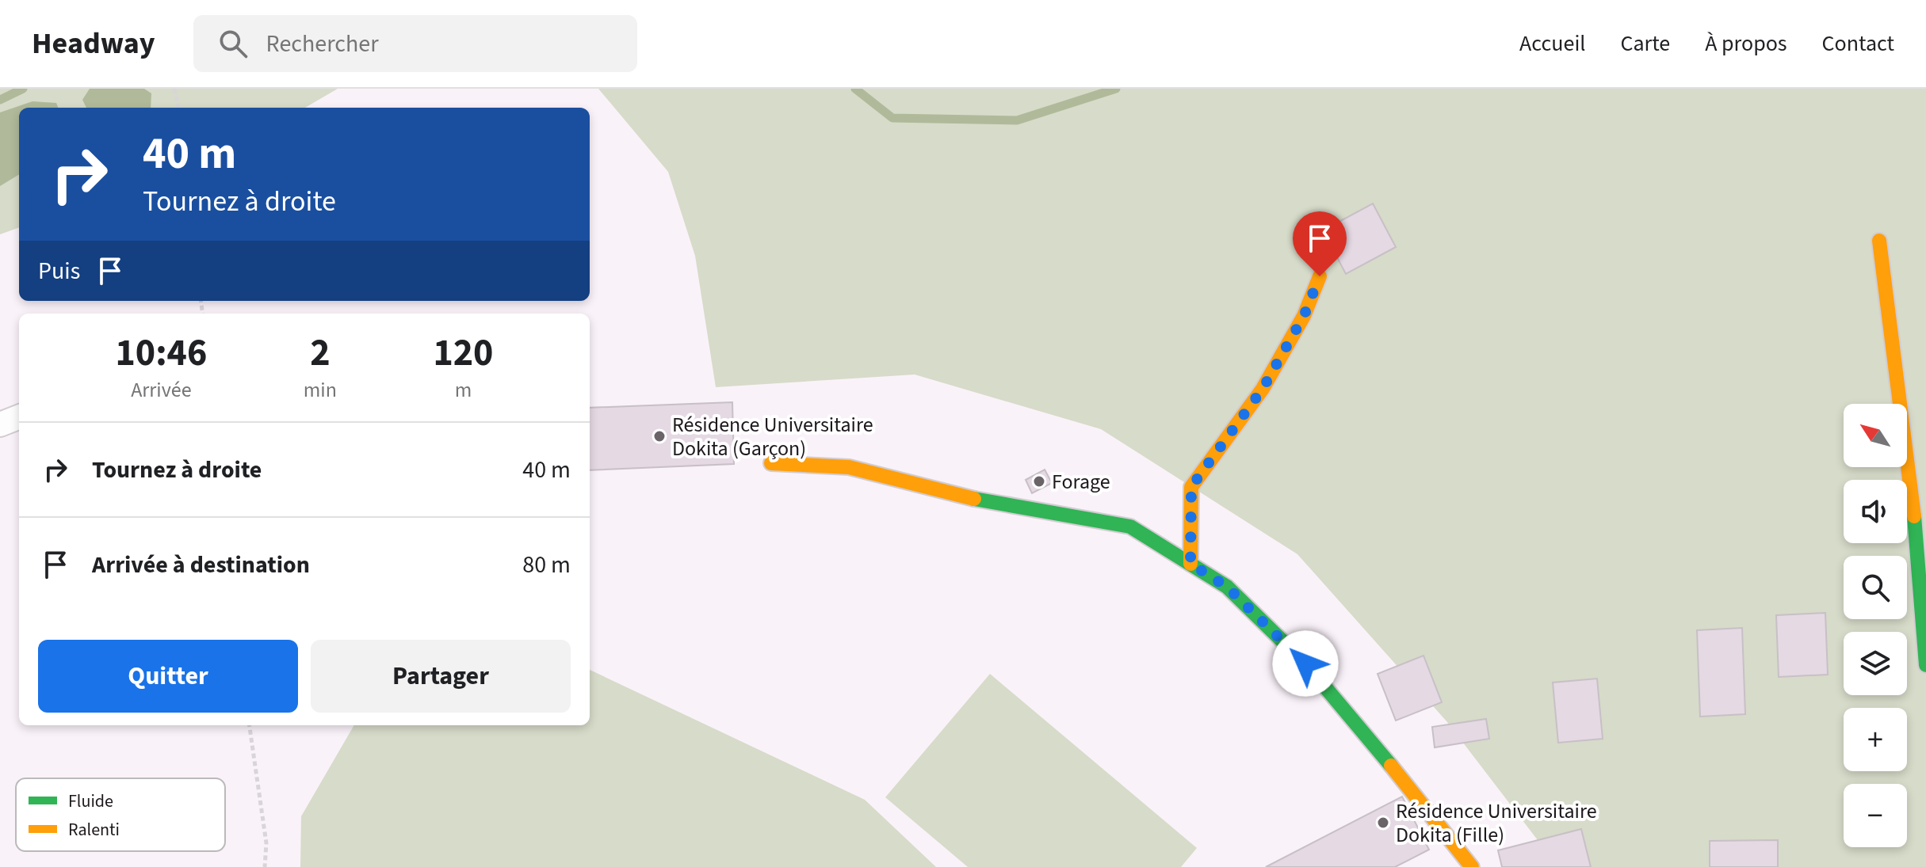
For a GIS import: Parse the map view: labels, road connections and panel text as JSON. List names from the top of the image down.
{
  "places": ["Résidence Universitaire Dokita (Garçon)", "Forage", "Résidence Universitaire Dokita (Fille)"],
  "legend": ["Fluide", "Ralenti"],
  "north": "top left",
  "page": {
    "header": "Headway",
    "search": "Rechercher",
    "nav": [
      "Accueil",
      "Carte",
      "À propos",
      "Contact"
    ],
    "turn": ["40 m", "Tournez à droite"],
    "then": "Puis",
    "eta": [
      "10:46",
      "Arrivée",
      "2",
      "min",
      "120",
      "m"
    ],
    "map_buttons": ["+", "−"],
    "list": [
      {
        "name": "Tournez à droite",
        "value": "40 m"
      },
      {
        "name": "Arrivée à destination",
        "value": "80 m"
      }
    ],
    "buttons": ["Quitter", "Partager"]
  }
}
